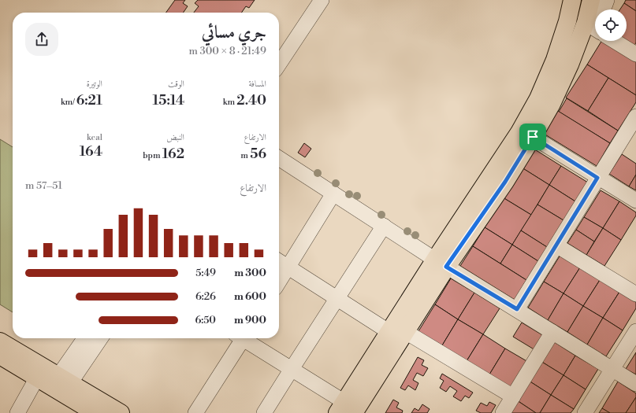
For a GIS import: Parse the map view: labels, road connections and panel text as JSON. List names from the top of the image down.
{
  "page": {
    "heading": ["جري مسائي", "21:49 · 8 × 300 m"],
    "stats": [
      ["المسافة", "2.40 km"],
      ["الوقت", "15:14"],
      ["الوتيرة", "6:21 /km"],
      ["الارتفاع", "56 m"],
      ["النبض", "162 bpm"],
      ["kcal", "164"]
    ],
    "chart": ["الارتفاع", "51–57 m"],
    "list": [
      {
        "name": "300 m",
        "note": "5:49"
      },
      {
        "name": "600 m",
        "note": "6:26"
      },
      {
        "name": "900 m",
        "note": "6:50"
      }
    ]
  }
}
